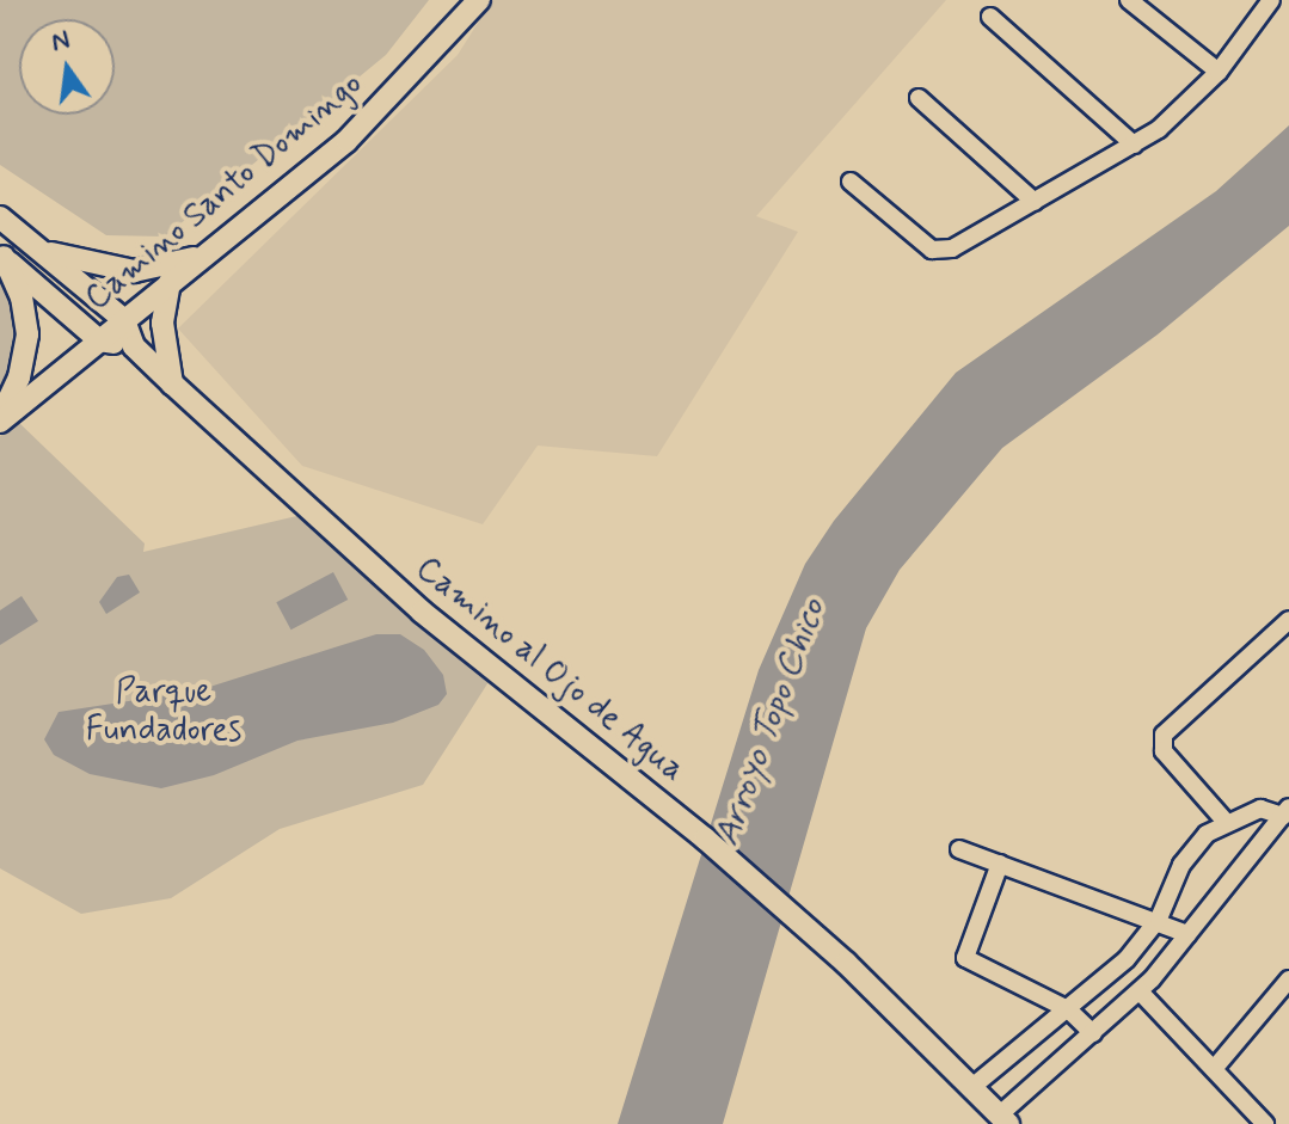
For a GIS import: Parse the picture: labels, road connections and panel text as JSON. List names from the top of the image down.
{
  "streets": {
    "street": ["Camino Santo Domingo", "Camino al Ojo de Agua"]
  },
  "crossings": [
    ["Camino Santo Domingo", "Camino al Ojo de Agua"]
  ],
  "water": ["Arroyo Topo Chico"],
  "parks": ["Parque Fundadores"],
  "north": "top"
}
